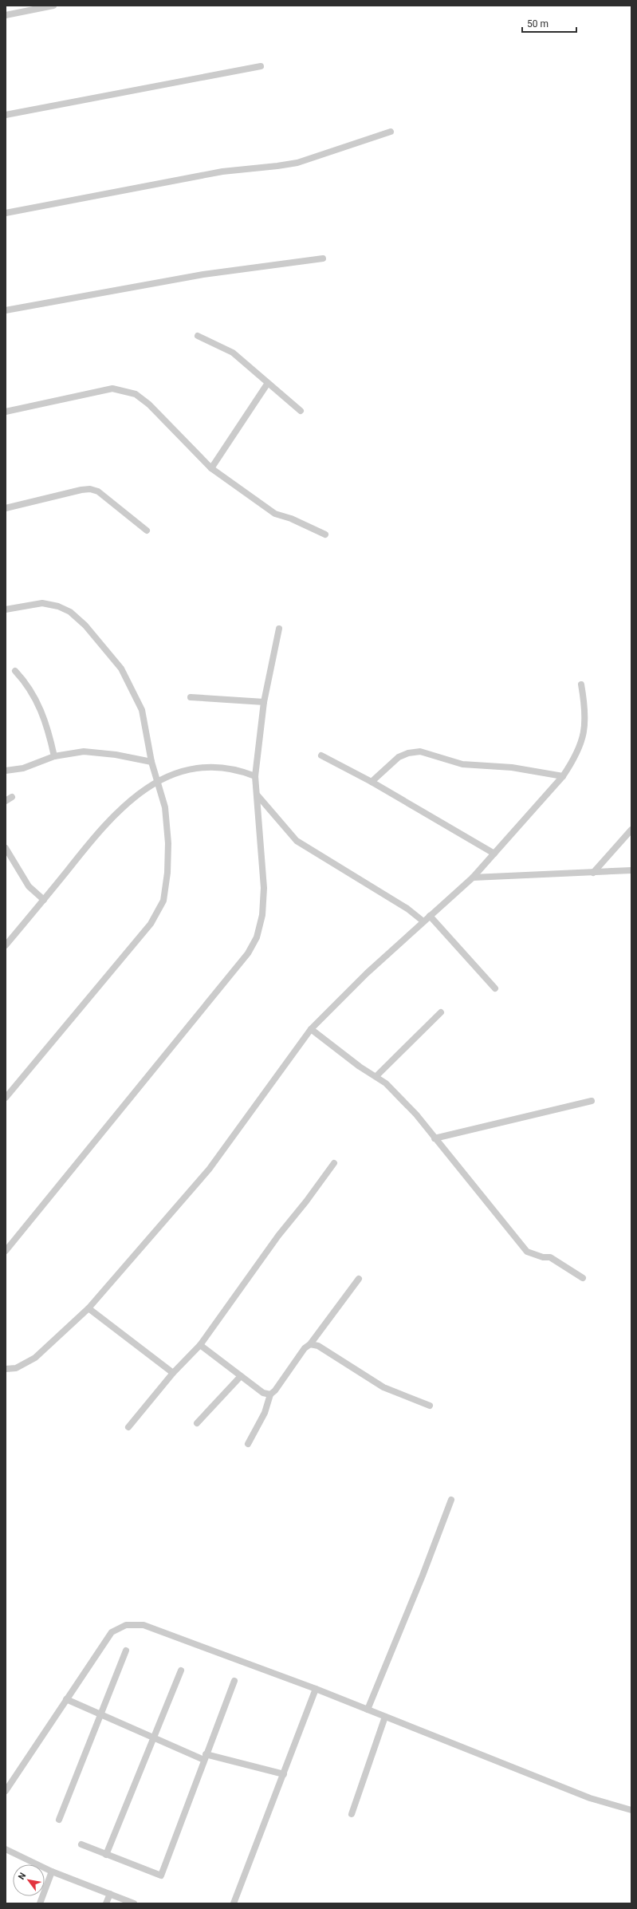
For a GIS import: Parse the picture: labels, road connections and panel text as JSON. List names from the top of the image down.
{
  "scale_bar": "50 m",
  "north": "top left"
}
